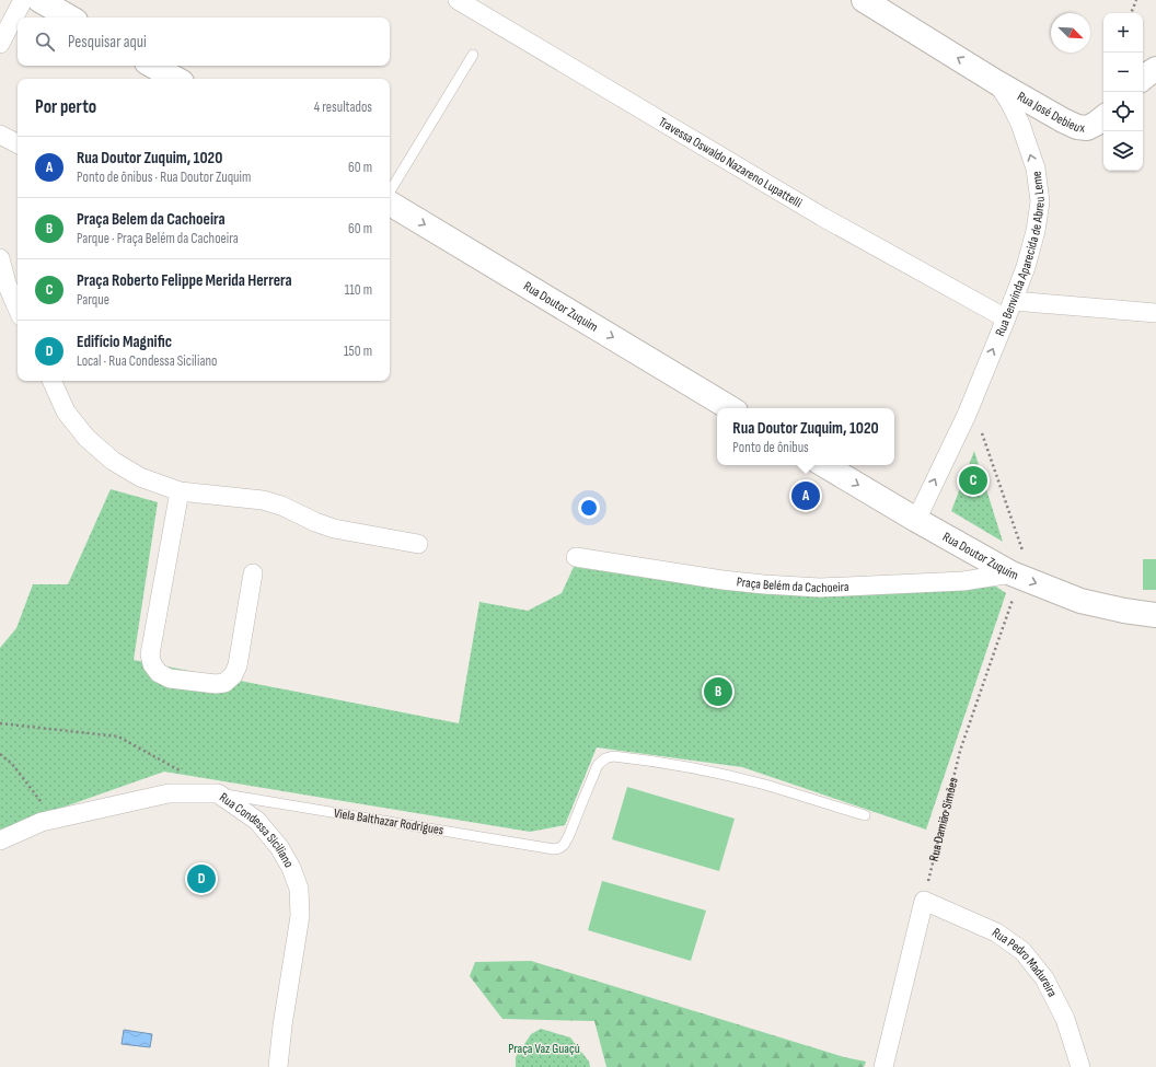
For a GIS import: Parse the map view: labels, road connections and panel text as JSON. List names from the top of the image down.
{
  "streets": {
    "main road": ["Rua José Debieux", "Rua Benvinda Aparecida de Abreu Leme", "Rua Doutor Zuquim"],
    "street": [
      "Travessa Oswaldo Nazareno Lupattelli",
      "Praça Belém da Cachoeira",
      "Rua Condessa Siciliano",
      "Rua Pedro Madureira"
    ],
    "lane": ["Viela Balthazar Rodrigues"],
    "path": ["Rua Damião Simões"]
  },
  "crossings": [
    ["Rua José Debieux", "Rua Benvinda Aparecida de Abreu Leme"],
    ["Travessa Oswaldo Nazareno Lupattelli", "Rua Benvinda Aparecida de Abreu Leme"],
    ["Rua Benvinda Aparecida de Abreu Leme", "Rua Doutor Zuquim"],
    ["Rua Benvinda Aparecida de Abreu Leme", "Rua Damião Simões"],
    ["Rua Doutor Zuquim", "Praça Belém da Cachoeira"],
    ["Rua Doutor Zuquim", "Rua Damião Simões"],
    ["Praça Belém da Cachoeira", "Rua Damião Simões"],
    ["Rua Damião Simões", "Rua Pedro Madureira"],
    ["Viela Balthazar Rodrigues", "Rua Condessa Siciliano"]
  ],
  "one_way": ["Rua Benvinda Aparecida de Abreu Leme", "Rua Doutor Zuquim"],
  "parks": ["Praça Vaz Guaçú"],
  "north": "bottom right",
  "page": {
    "map_buttons": ["+", "−"],
    "search": "Pesquisar aqui",
    "heading": ["Por perto", "4 resultados"],
    "list": [
      {
        "mark": "A",
        "name": "Rua Doutor Zuquim, 1020",
        "note": "Ponto de ônibus · Rua Doutor Zuquim",
        "value": "60 m"
      },
      {
        "mark": "B",
        "name": "Praça Belem da Cachoeira",
        "note": "Parque · Praça Belém da Cachoeira",
        "value": "60 m"
      },
      {
        "mark": "C",
        "name": "Praça Roberto Felippe Merida Herrera",
        "note": "Parque",
        "value": "110 m"
      },
      {
        "mark": "D",
        "name": "Edifício Magnific",
        "note": "Local · Rua Condessa Siciliano",
        "value": "150 m"
      }
    ],
    "popup": ["Rua Doutor Zuquim, 1020", "Ponto de ônibus"],
    "pins": [
      "C",
      "A",
      "B",
      "D"
    ]
  }
}
